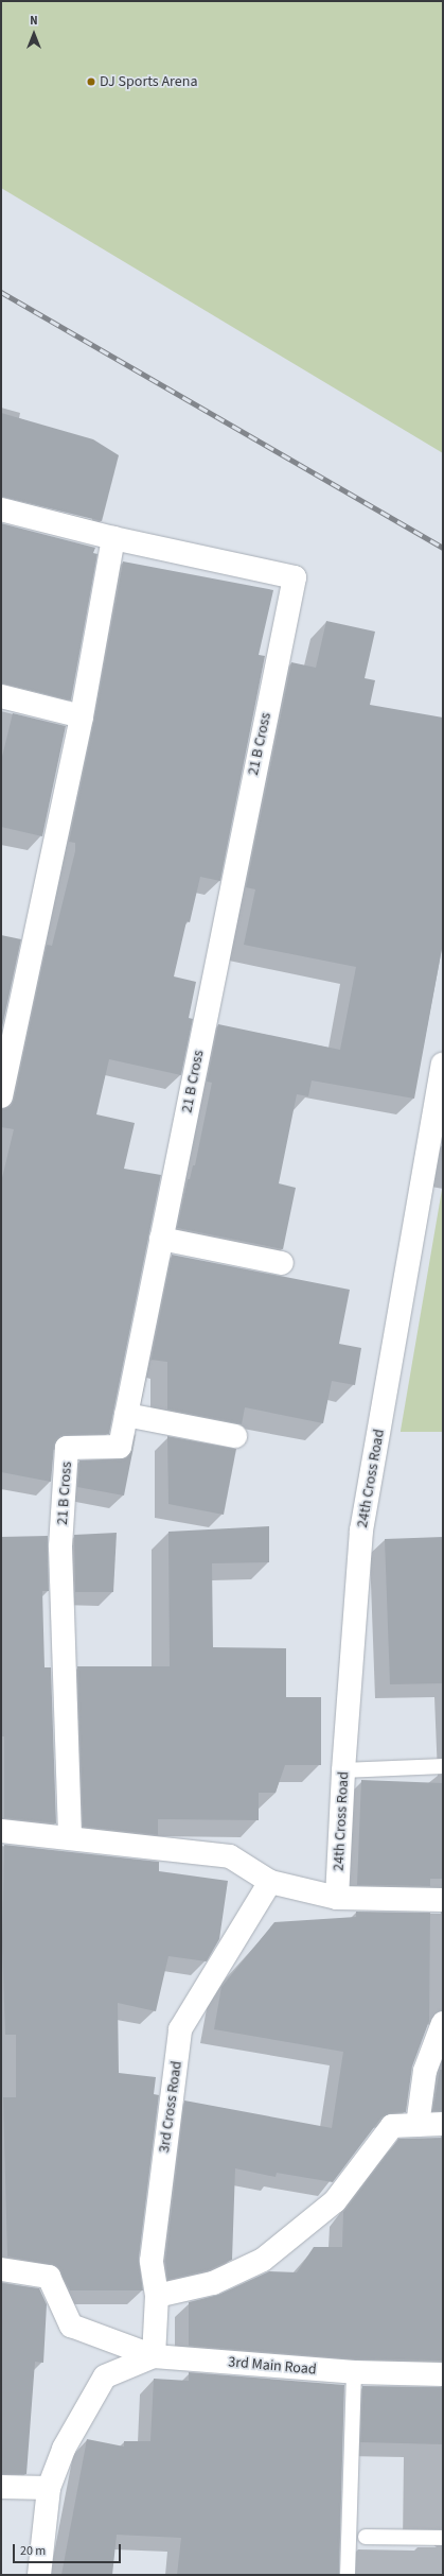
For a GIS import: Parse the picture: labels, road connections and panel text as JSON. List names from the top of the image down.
{
  "streets": {
    "street": [
      "21 B Cross",
      "24th Cross Road",
      "3rd Cross Road",
      "3rd Main Road"
    ]
  },
  "crossings": [
    ["3rd Cross Road", "3rd Main Road"]
  ],
  "places": ["DJ Sports Arena"],
  "scale_bar": "20 m",
  "north": "top"
}
